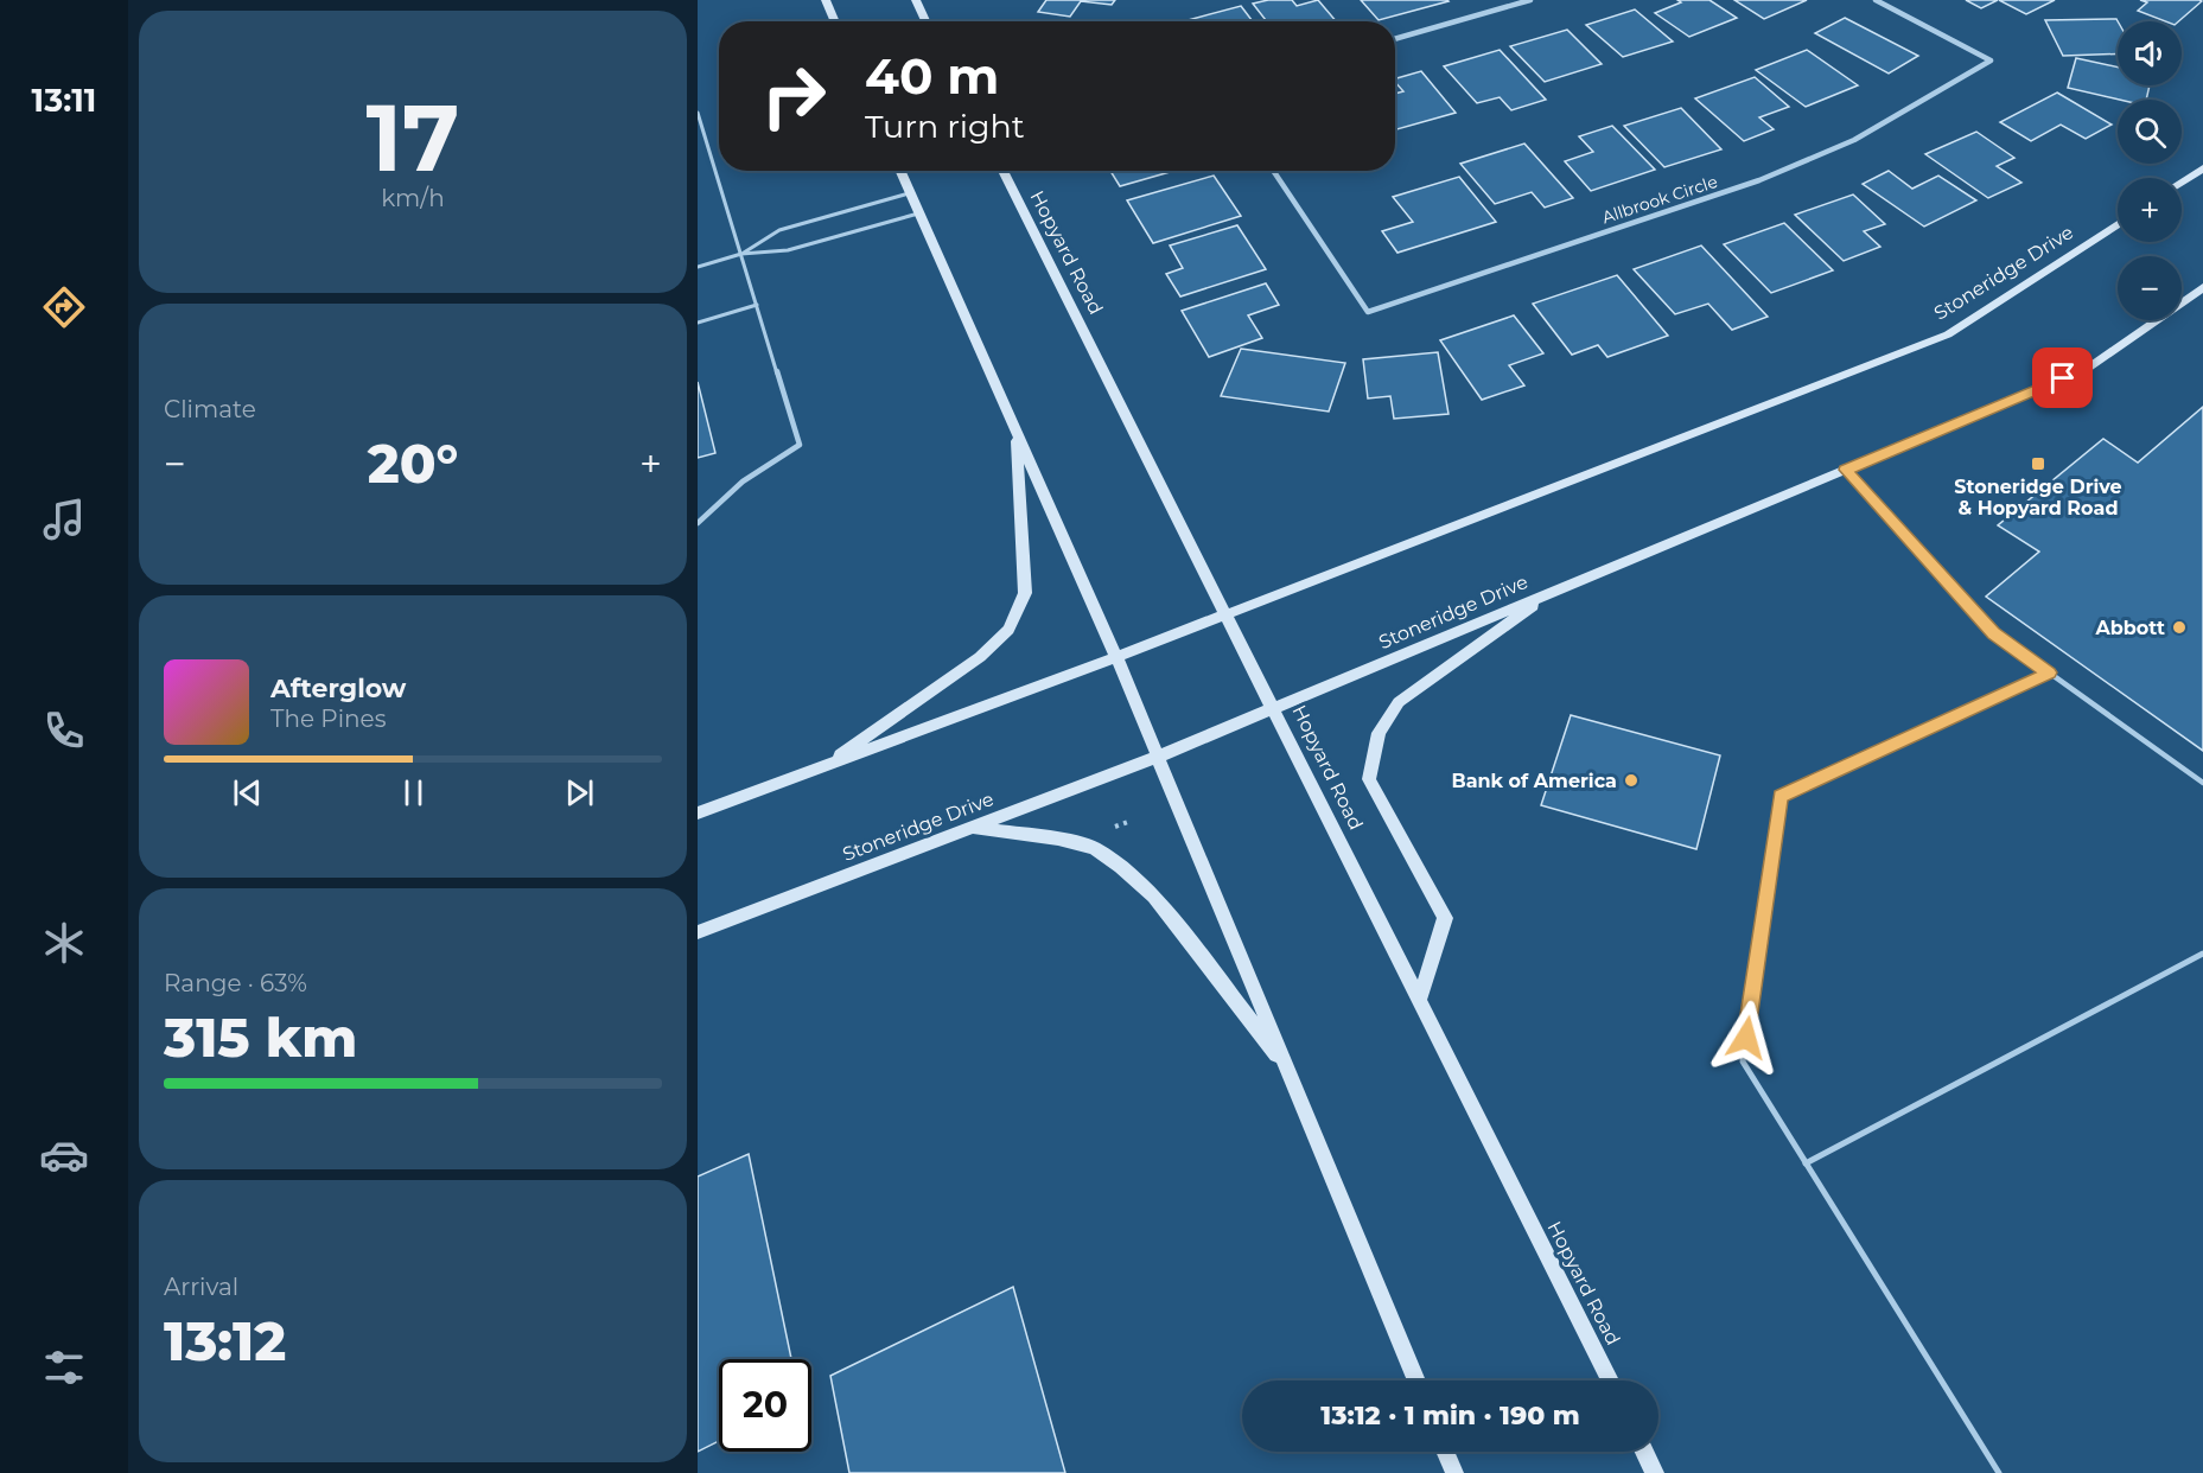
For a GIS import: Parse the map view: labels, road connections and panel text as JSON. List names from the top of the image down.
{
  "streets": {
    "main road": ["Hopyard Road", "Stoneridge Drive"],
    "street": ["Allbrook Circle"]
  },
  "crossings": [
    ["Hopyard Road", "Stoneridge Drive"]
  ],
  "places": {
    "transit": ["Stoneridge Drive & Hopyard Road"],
    "other": ["Abbott", "Bank of America"]
  },
  "page": {
    "tabs": "13:11",
    "tile": [
      ["17", "km/h"],
      "Climate",
      ["Range · 63%", "315 km"],
      ["Arrival", "13:12"]
    ],
    "map_buttons": ["+", "−"],
    "turn": ["40 m", "Turn right"],
    "heat": ["−", "20°", "+"],
    "song": ["Afterglow", "The Pines"],
    "limit": "20",
    "trip": "13:12 · 1 min · 190 m"
  }
}
